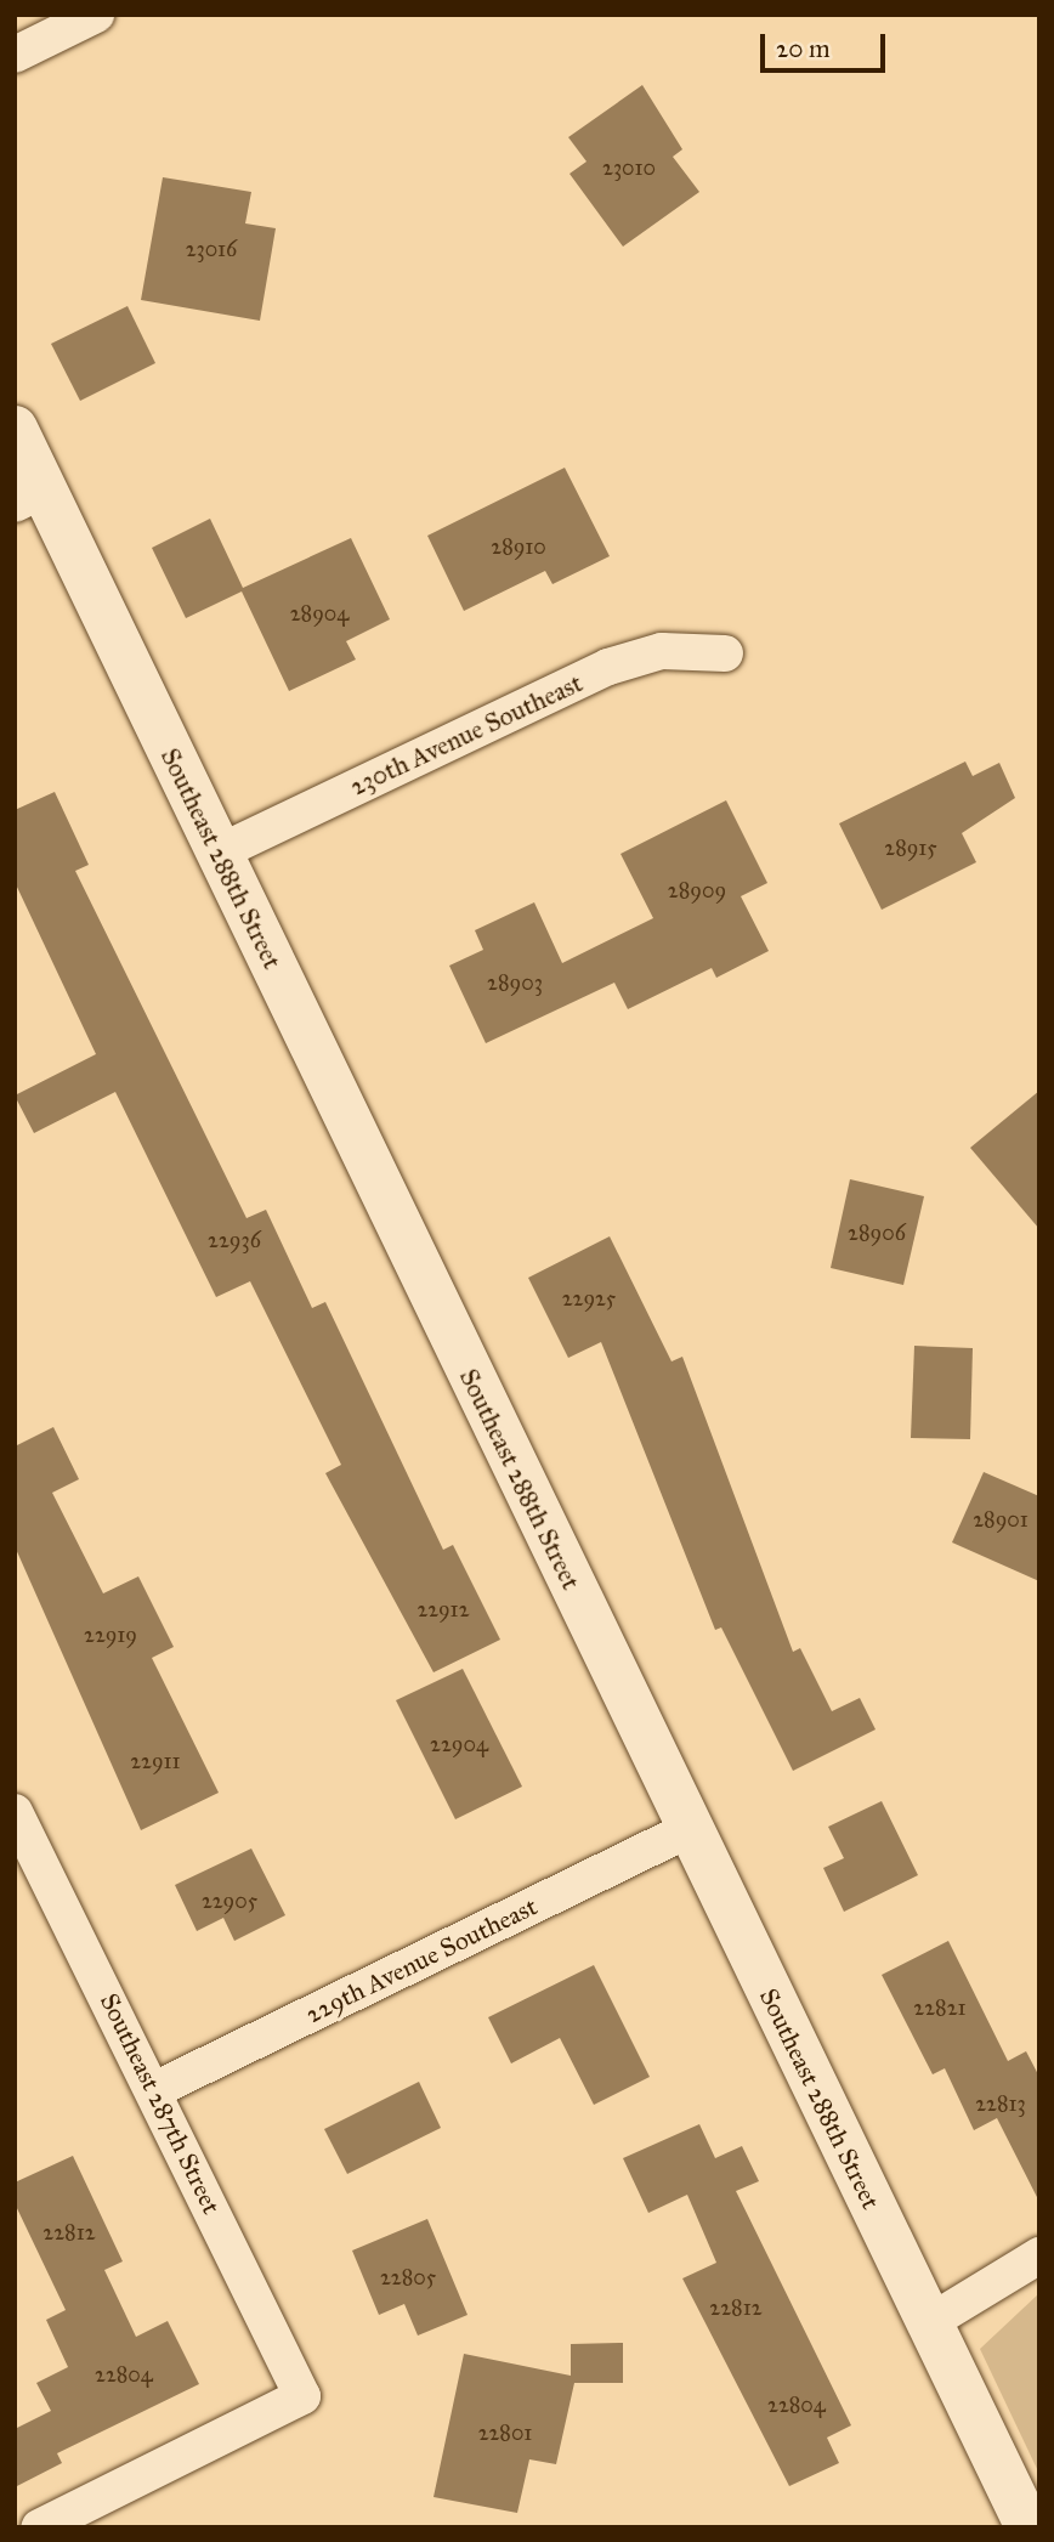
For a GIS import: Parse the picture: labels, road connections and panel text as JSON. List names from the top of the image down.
{
  "streets": {
    "street": [
      "230th Avenue Southeast",
      "Southeast 288th Street",
      "229th Avenue Southeast",
      "Southeast 287th Street"
    ]
  },
  "crossings": [
    ["230th Avenue Southeast", "Southeast 288th Street"],
    ["Southeast 288th Street", "229th Avenue Southeast"],
    ["229th Avenue Southeast", "Southeast 287th Street"]
  ],
  "house_numbers": [
    "23010",
    "23016",
    "28910",
    "28904",
    "28915",
    "28909",
    "28903",
    "28906",
    "22936",
    "22925",
    "28901",
    "22912",
    "22919",
    "22904",
    "22911",
    "22905",
    "22821",
    "22813",
    "22812",
    "22805",
    "22812",
    "22804",
    "22804",
    "22801"
  ],
  "scale_bar": "20 m"
}
